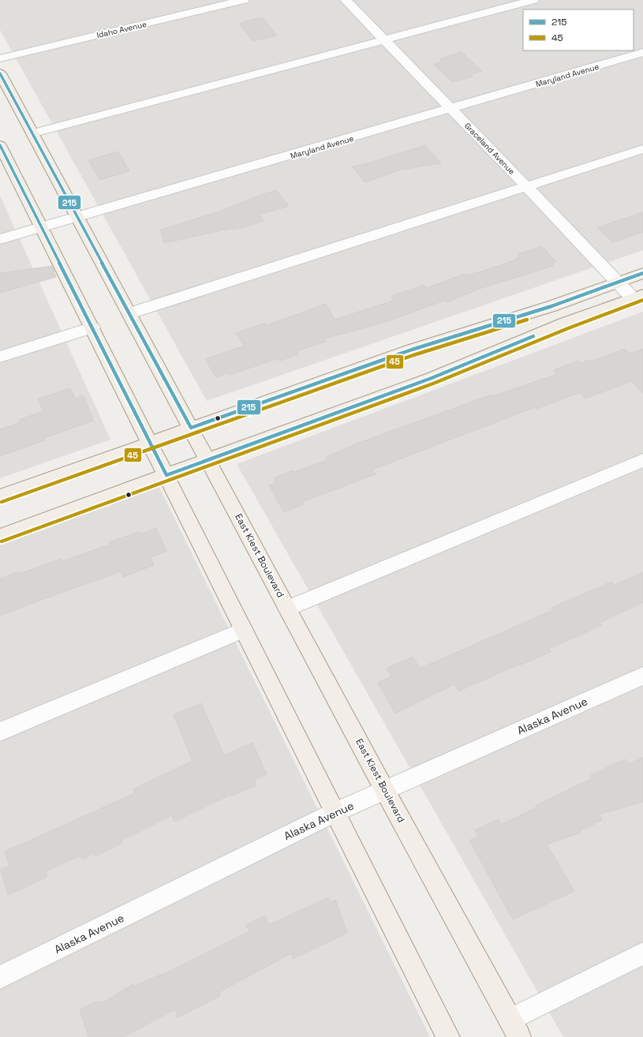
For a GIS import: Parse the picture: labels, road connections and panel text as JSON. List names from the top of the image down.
{
  "streets": {
    "main road": ["East Kiest Boulevard"],
    "street": [
      "Idaho Avenue",
      "Maryland Avenue",
      "Graceland Avenue",
      "Alaska Avenue"
    ]
  },
  "crossings": [
    ["Maryland Avenue", "Graceland Avenue"],
    ["Maryland Avenue", "East Kiest Boulevard"],
    ["East Kiest Boulevard", "Alaska Avenue"]
  ],
  "lines": ["transit line 215", "transit line 45"],
  "legend": ["215", "45"]
}
